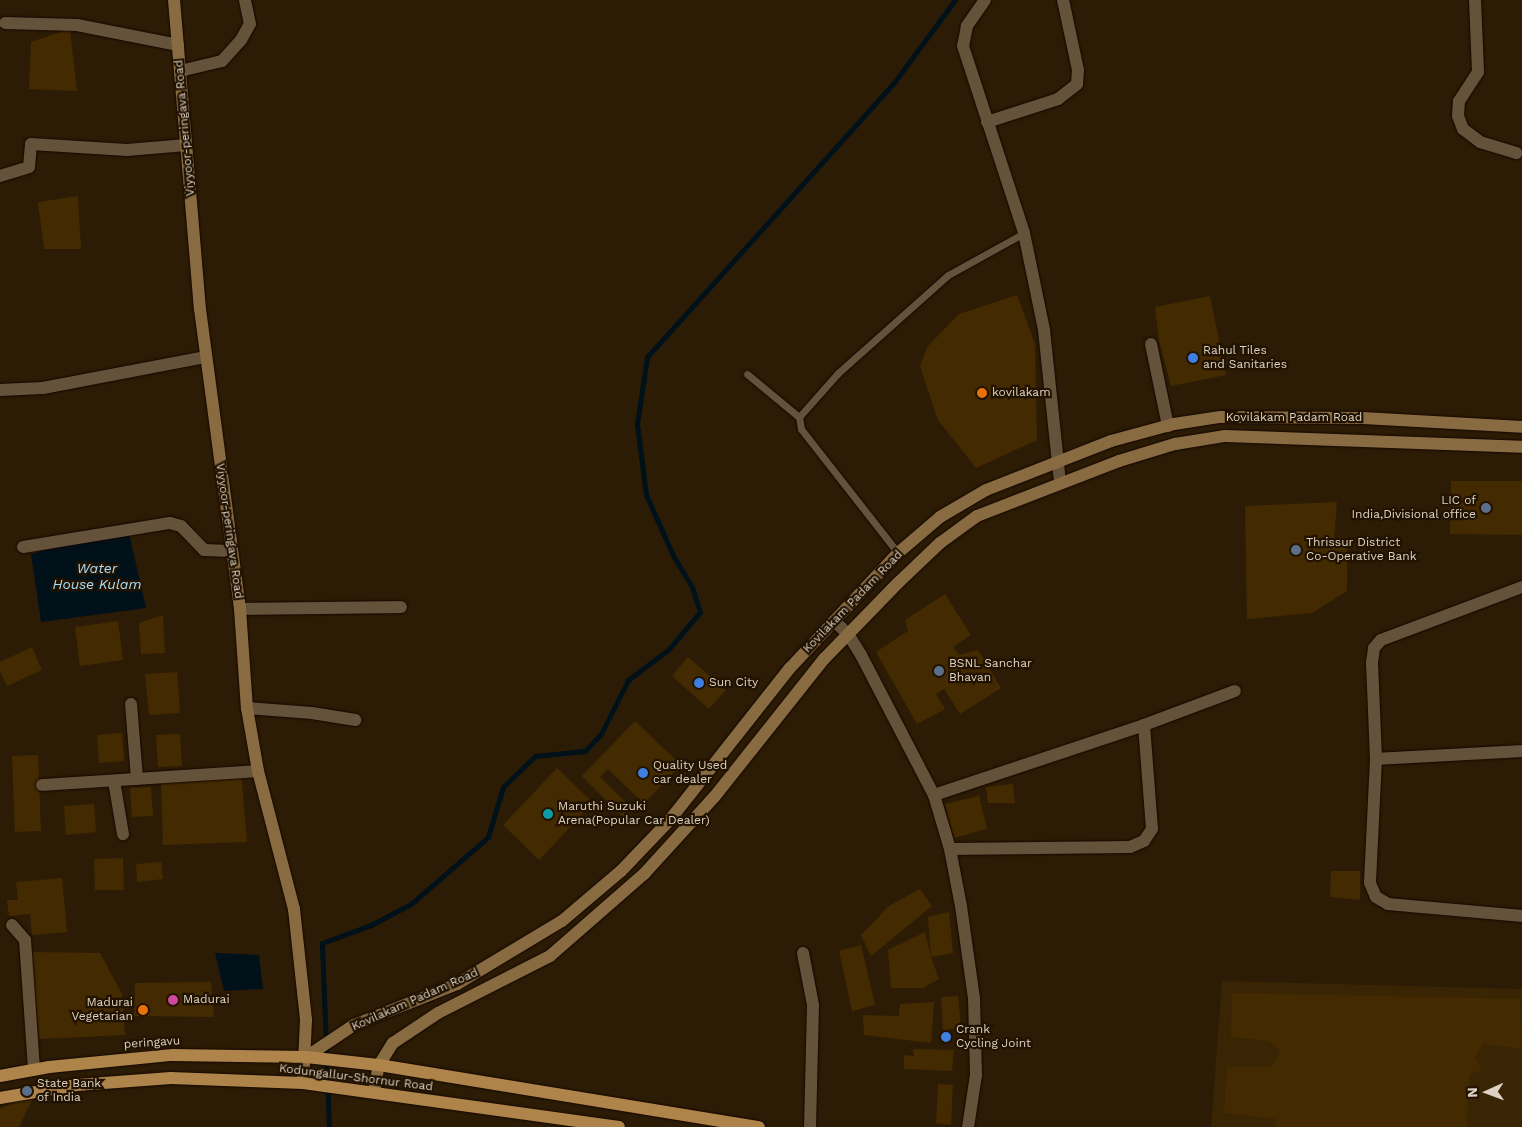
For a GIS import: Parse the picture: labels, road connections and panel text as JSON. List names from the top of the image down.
{
  "streets": {
    "main road": [
      "Viyyoor-peringava Road",
      "Kovilakam Padam Road",
      "peringavu",
      "Kodungallur-Shornur Road"
    ]
  },
  "crossings": [
    ["Viyyoor-peringava Road", "Kovilakam Padam Road"],
    ["Viyyoor-peringava Road", "peringavu"],
    ["Viyyoor-peringava Road", "Kodungallur-Shornur Road"],
    ["Kovilakam Padam Road", "peringavu"],
    ["Kovilakam Padam Road", "Kodungallur-Shornur Road"],
    ["peringavu", "Kodungallur-Shornur Road"]
  ],
  "water": ["Water House Kulam"],
  "places": [
    "Rahul Tiles and Sanitaries",
    "kovilakam",
    "LIC of India,Divisional office",
    "Thrissur District Co-Operative Bank",
    "BSNL Sanchar Bhavan",
    "Sun City",
    "Quality Used car dealer",
    "Maruthi Suzuki Arena(Popular Car Dealer)",
    "Madurai",
    "Madurai Vegetarian",
    "Crank Cycling Joint",
    "State Bank of India"
  ],
  "north": "left"
}
